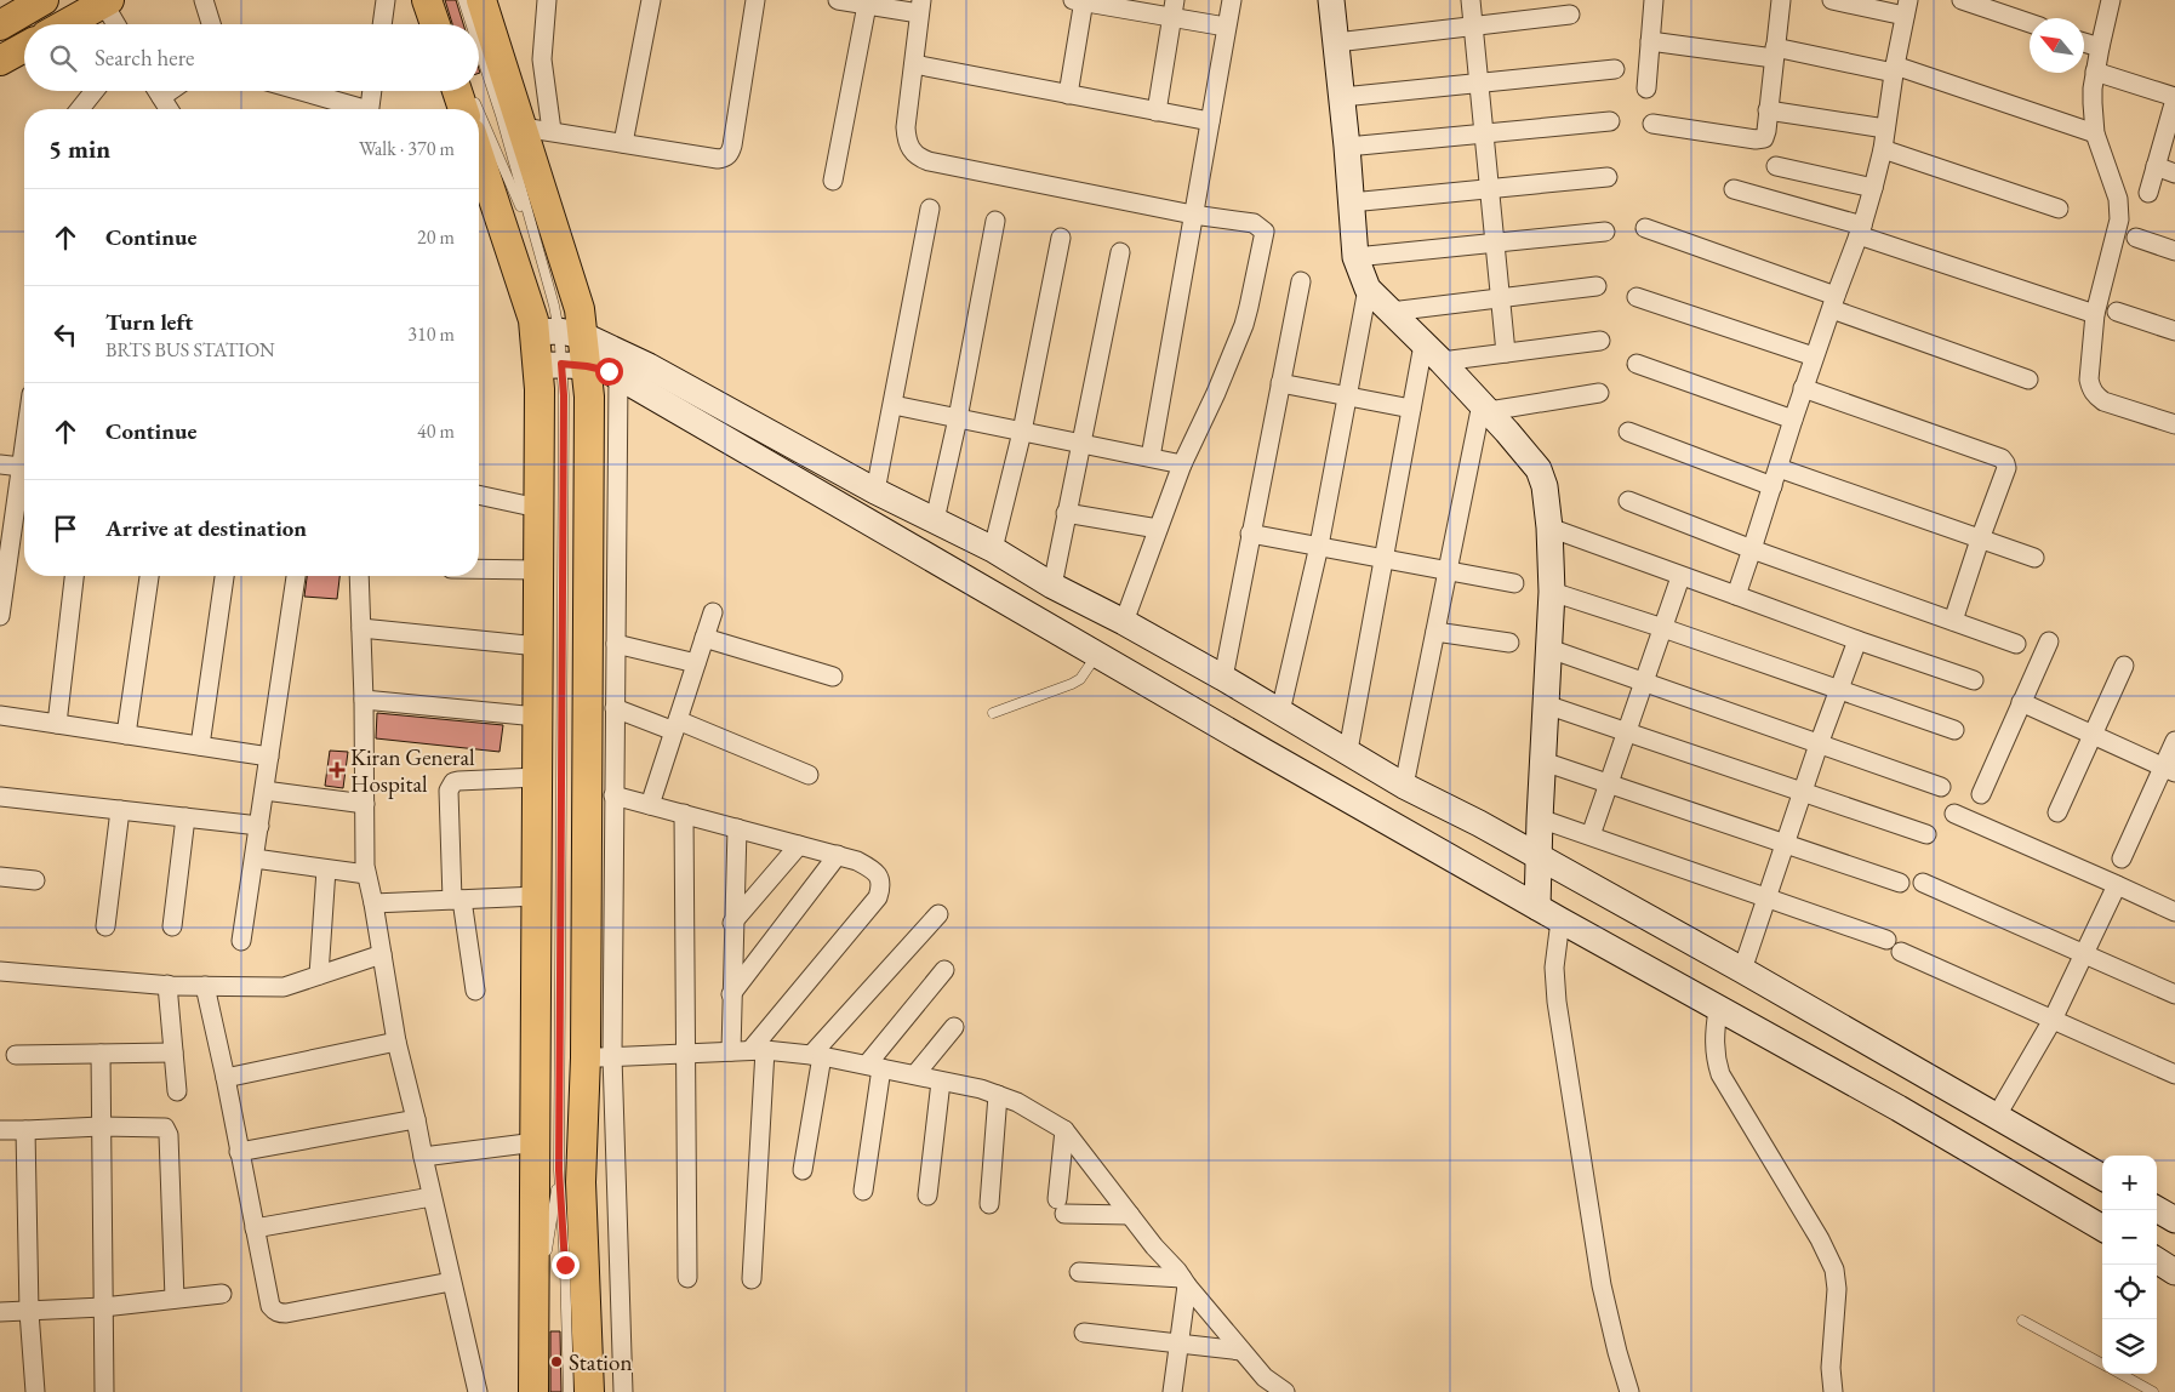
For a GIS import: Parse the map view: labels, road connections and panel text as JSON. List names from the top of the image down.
{
  "places": {
    "health": ["Kiran General Hospital"],
    "other": ["Station"]
  },
  "north": "top left",
  "page": {
    "search": "Search here",
    "heading": ["5 min", "Walk · 370 m"],
    "list": [
      ["Continue", "20 m"],
      ["Turn left", "BRTS BUS STATION", "310 m"],
      ["Continue", "40 m"],
      "Arrive at destination"
    ],
    "map_buttons": ["+", "−"]
  }
}
